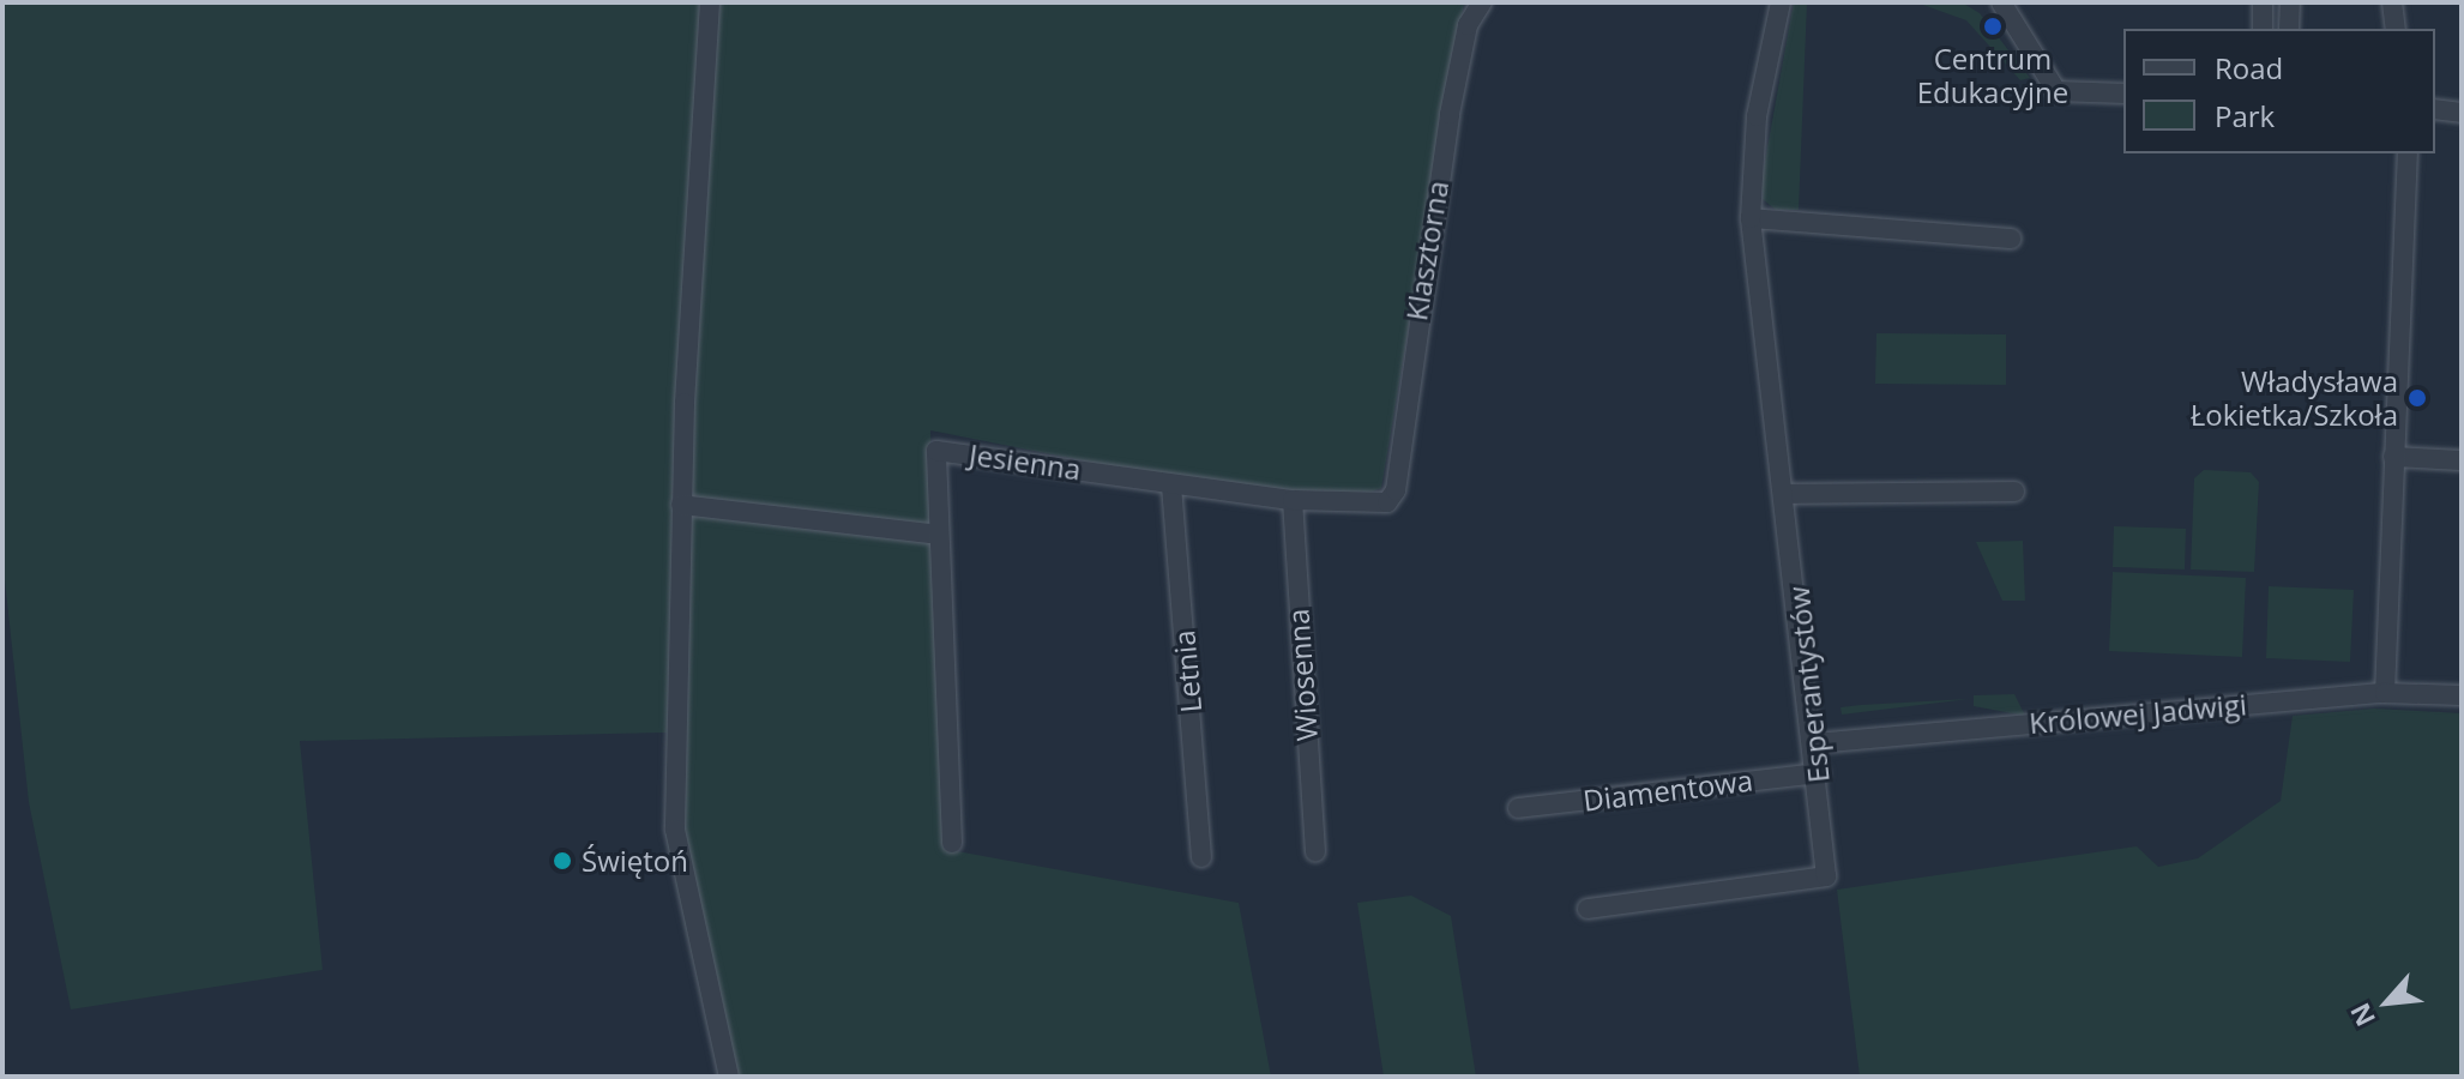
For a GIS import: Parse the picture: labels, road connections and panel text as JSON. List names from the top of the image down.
{
  "streets": {
    "street": [
      "Klasztorna",
      "Jesienna",
      "Letnia",
      "Wiosenna",
      "Esperantystów",
      "Królowej Jadwigi",
      "Diamentowa"
    ]
  },
  "crossings": [
    ["Klasztorna", "Jesienna"],
    ["Jesienna", "Letnia"],
    ["Jesienna", "Wiosenna"],
    ["Esperantystów", "Królowej Jadwigi"],
    ["Esperantystów", "Diamentowa"]
  ],
  "places": ["Centrum Edukacyjne", "Władysława Łokietka/Szkoła", "Świętoń"],
  "legend": ["Road", "Park"],
  "north": "bottom left"
}
